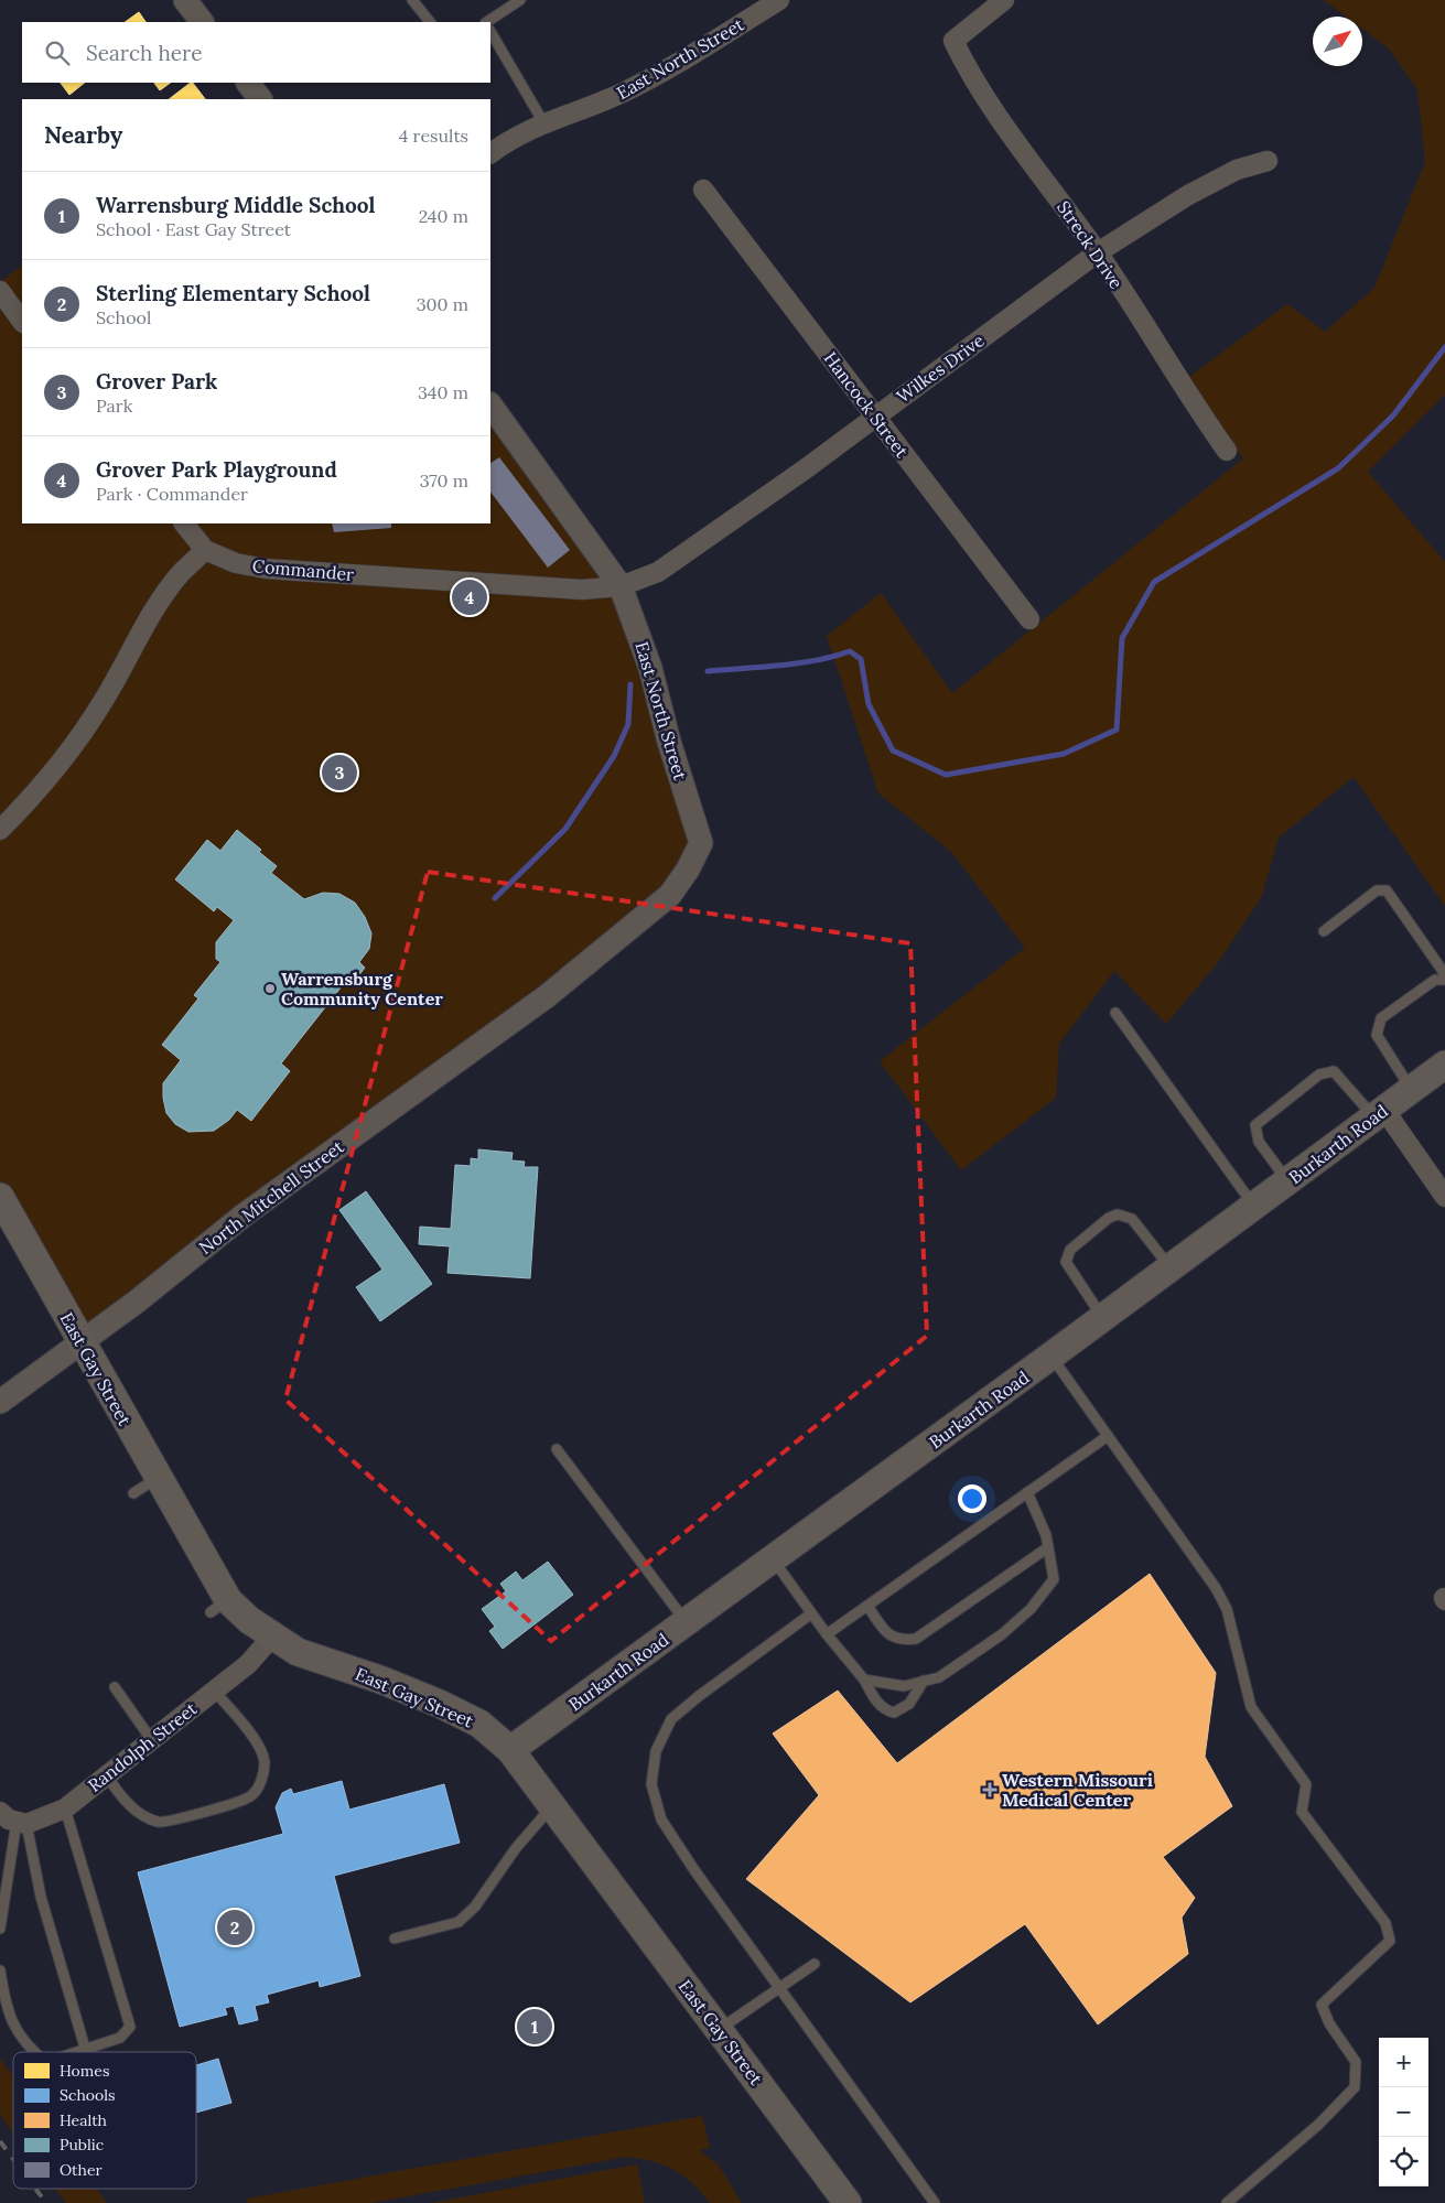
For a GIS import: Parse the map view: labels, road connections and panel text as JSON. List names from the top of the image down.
{
  "streets": {
    "main road": ["Burkarth Road", "East Gay Street"],
    "street": [
      "East North Street",
      "Streck Drive",
      "Wilkes Drive",
      "Hancock Street",
      "Commander",
      "North Mitchell Street",
      "Randolph Street"
    ]
  },
  "crossings": [
    ["East North Street", "Wilkes Drive"],
    ["East North Street", "Commander"],
    ["East North Street", "North Mitchell Street"],
    ["Streck Drive", "Wilkes Drive"],
    ["Wilkes Drive", "Hancock Street"],
    ["Wilkes Drive", "Commander"],
    ["Burkarth Road", "East Gay Street"],
    ["North Mitchell Street", "East Gay Street"],
    ["East Gay Street", "Randolph Street"]
  ],
  "places": {
    "other": ["Warrensburg Community Center"],
    "health": ["Western Missouri Medical Center"]
  },
  "legend": [
    "Homes",
    "Schools",
    "Health",
    "Public",
    "Other"
  ],
  "north": "top right",
  "page": {
    "search": "Search here",
    "heading": ["Nearby", "4 results"],
    "list": [
      {
        "mark": "1",
        "name": "Warrensburg Middle School",
        "note": "School · East Gay Street",
        "value": "240 m"
      },
      {
        "mark": "2",
        "name": "Sterling Elementary School",
        "note": "School",
        "value": "300 m"
      },
      {
        "mark": "3",
        "name": "Grover Park",
        "note": "Park",
        "value": "340 m"
      },
      {
        "mark": "4",
        "name": "Grover Park Playground",
        "note": "Park · Commander",
        "value": "370 m"
      }
    ],
    "pins": [
      "4",
      "3",
      "2",
      "1"
    ],
    "map_buttons": ["+", "−"]
  }
}
